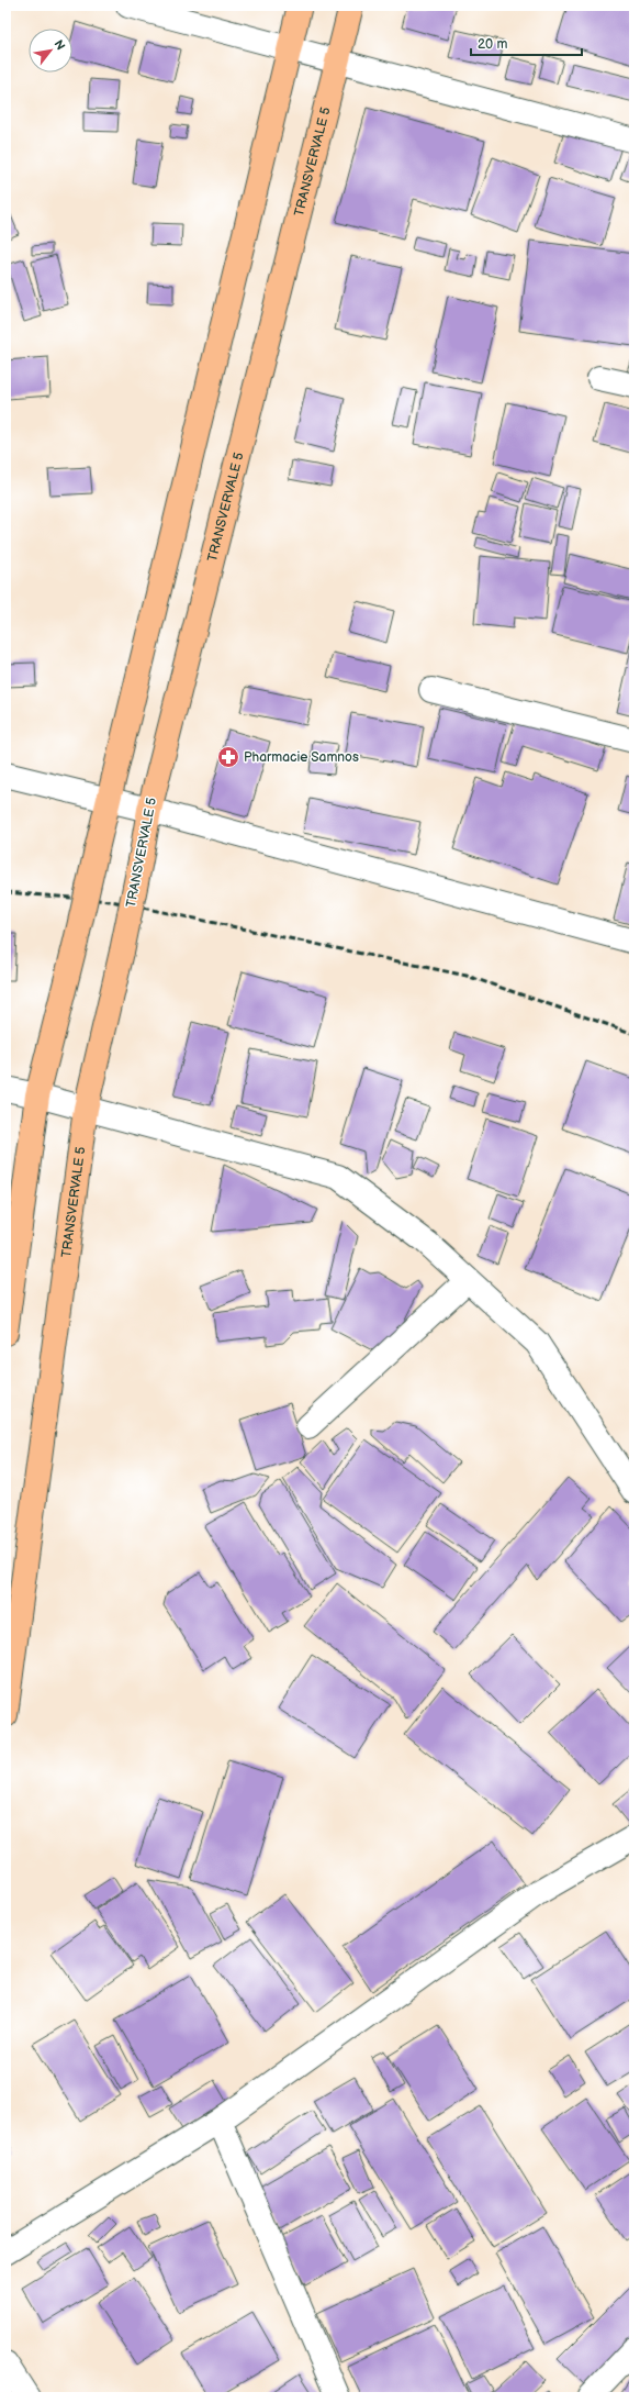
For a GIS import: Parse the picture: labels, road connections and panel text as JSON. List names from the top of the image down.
{
  "streets": {
    "main road": ["TRANSVERVALE 5"]
  },
  "places": {
    "pharmacy": ["Pharmacie Samnos"]
  },
  "scale_bar": "20 m",
  "north": "top right"
}
